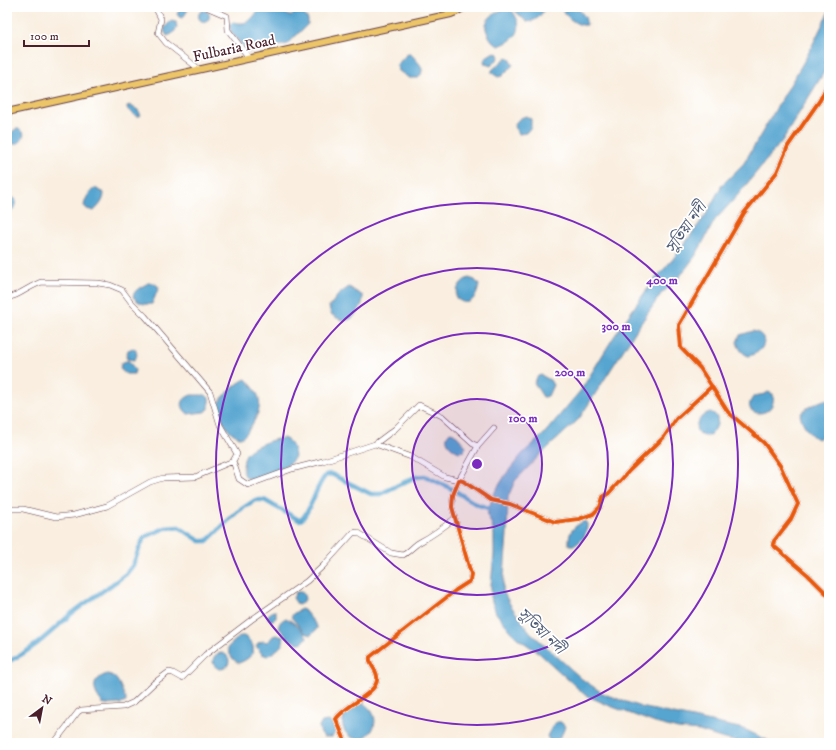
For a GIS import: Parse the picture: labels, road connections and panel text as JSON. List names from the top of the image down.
{
  "streets": {
    "main road": ["Fulbaria Road"]
  },
  "water": ["সুতিয়া নদী"],
  "scale_bar": "100 m",
  "north": "top right",
  "rings": [
    "400 m",
    "300 m",
    "200 m",
    "100 m"
  ]
}
